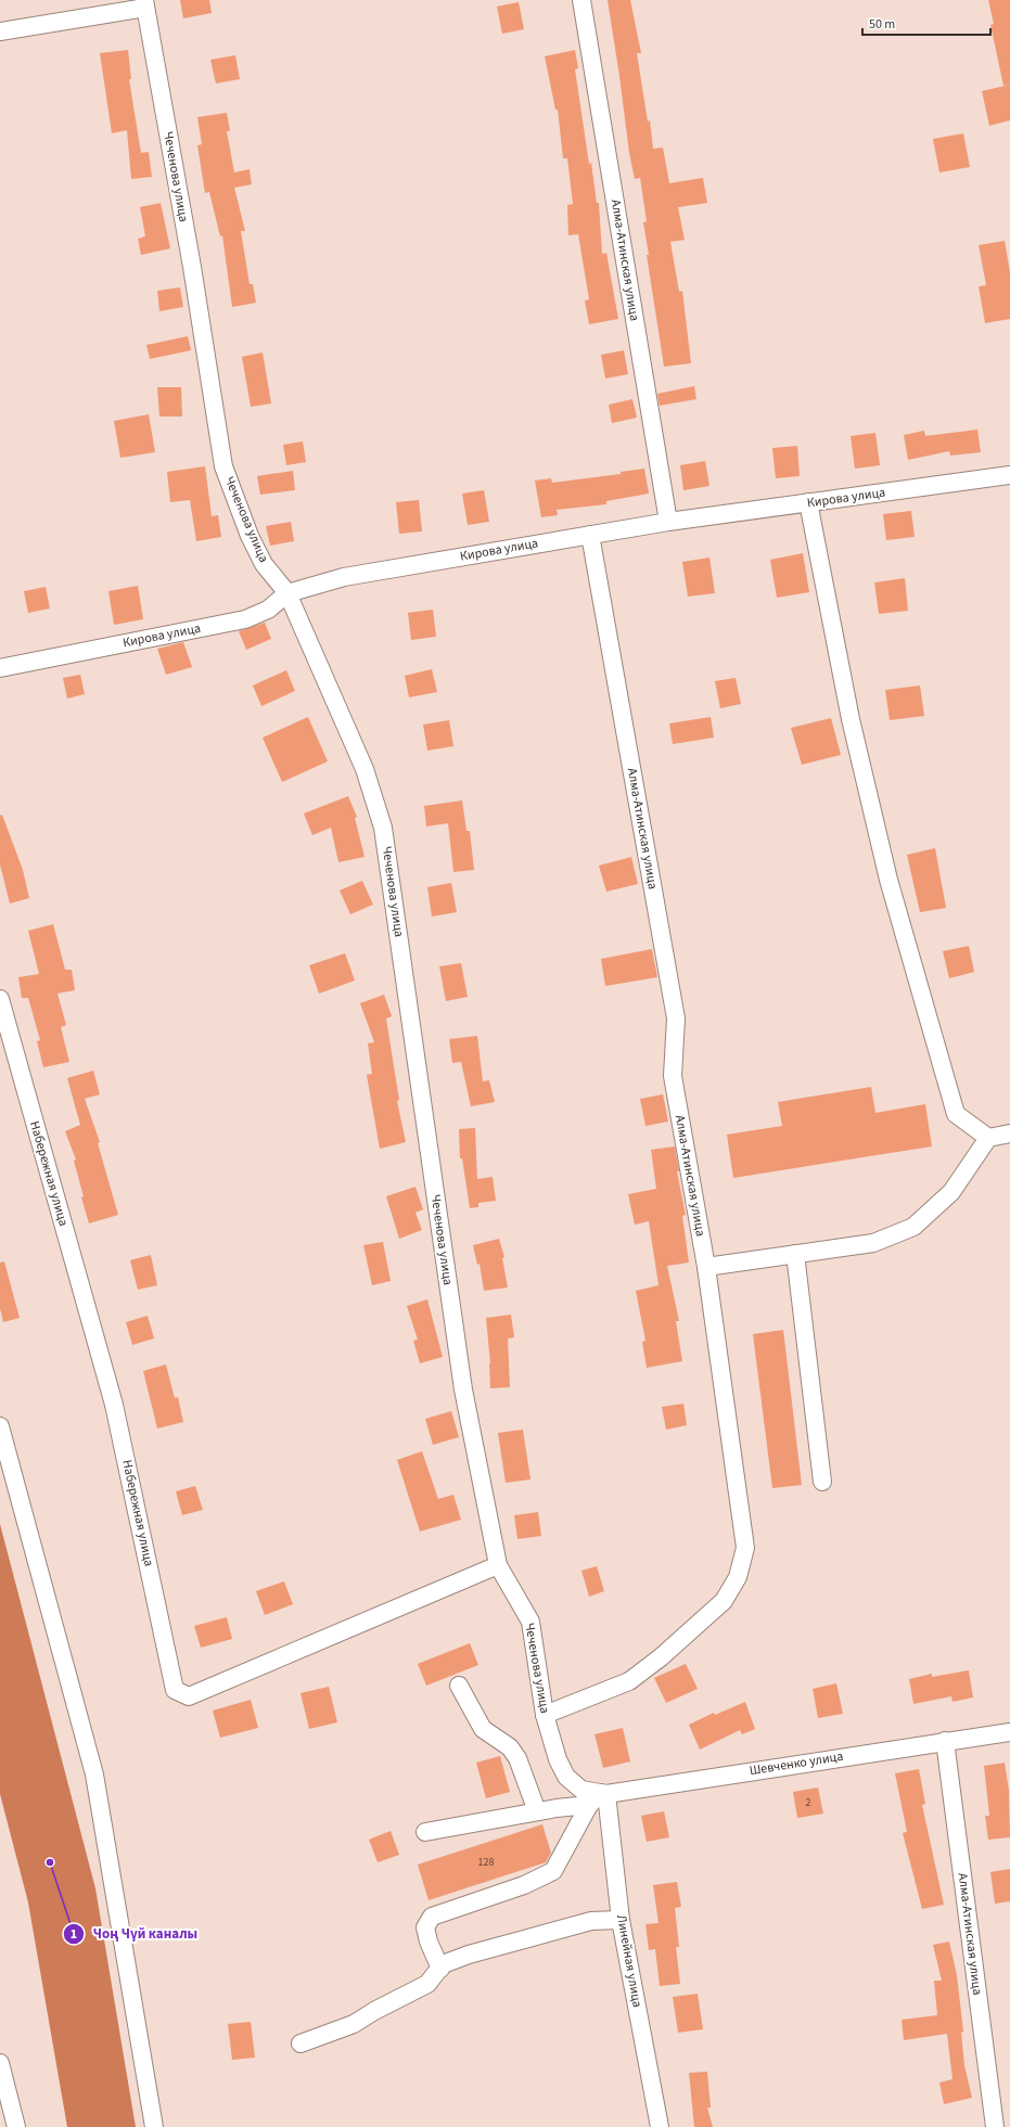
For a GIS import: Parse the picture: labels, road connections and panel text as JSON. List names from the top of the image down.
{
  "streets": {
    "street": [
      "Чеченова улица",
      "Алма-Атинская улица",
      "Кирова улица",
      "Набережная улица",
      "Шевченко улица",
      "Линейная улица"
    ]
  },
  "crossings": [
    ["Чеченова улица", "Алма-Атинская улица"],
    ["Чеченова улица", "Кирова улица"],
    ["Чеченова улица", "Набережная улица"],
    ["Чеченова улица", "Шевченко улица"],
    ["Алма-Атинская улица", "Кирова улица"],
    ["Алма-Атинская улица", "Шевченко улица"],
    ["Шевченко улица", "Линейная улица"]
  ],
  "places": ["Чоң Чүй каналы"],
  "house_numbers": ["2", "128"],
  "scale_bar": "50 m"
}
